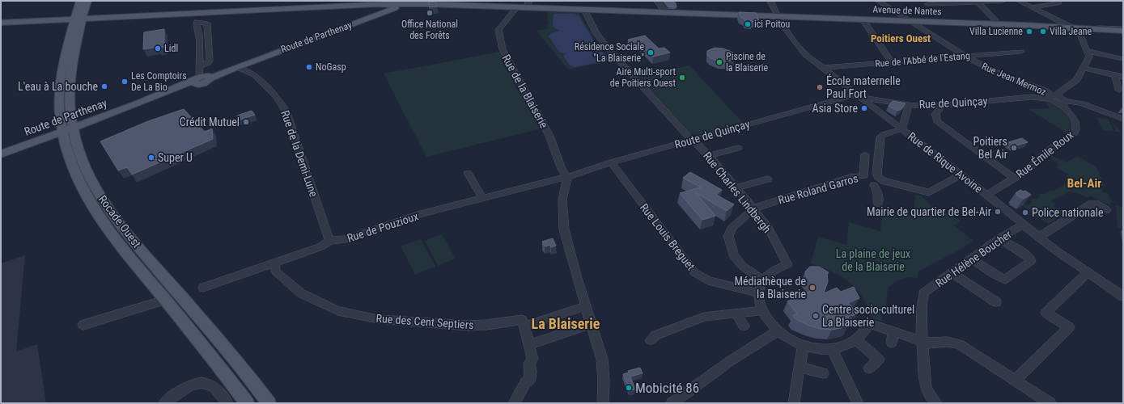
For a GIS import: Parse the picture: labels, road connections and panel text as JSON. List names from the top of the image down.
{
  "streets": {
    "main road": ["Avenue de Nantes", "Route de Parthenay", "Rocade Ouest"],
    "street": [
      "Rue de l'Abbé de l'Estang",
      "Rue Jean Mermoz",
      "Rue de la Blaiserie",
      "Rue de Quinçay",
      "Route de Quinçay",
      "Rue de la Demi-Lune",
      "Rue Émile Roux",
      "Rue de Rique Avoine",
      "Rue Roland Garros",
      "Rue Charles Lindbergh",
      "Rue de Pouzioux",
      "Rue Louis Breguet",
      "Rue Hélène Boucher",
      "Rue des Cent Septiers"
    ]
  },
  "crossings": [
    ["Avenue de Nantes", "Route de Parthenay"],
    ["Avenue de Nantes", "Rue Jean Mermoz"],
    ["Avenue de Nantes", "Rue de la Blaiserie"],
    ["Avenue de Nantes", "Rue de Rique Avoine"],
    ["Avenue de Nantes", "Rue Charles Lindbergh"],
    ["Avenue de Nantes", "Rocade Ouest"],
    ["Route de Parthenay", "Rue de la Demi-Lune"],
    ["Route de Parthenay", "Rocade Ouest"],
    ["Rue de l'Abbé de l'Estang", "Rue Jean Mermoz"],
    ["Rue de l'Abbé de l'Estang", "Rue de Rique Avoine"],
    ["Rue Jean Mermoz", "Rue de Quinçay"],
    ["Rue Jean Mermoz", "Rue Émile Roux"],
    ["Rue de la Blaiserie", "Route de Quinçay"],
    ["Rue de la Blaiserie", "Rue de Pouzioux"],
    ["Rue de Quinçay", "Route de Quinçay"],
    ["Rue de Quinçay", "Rue de Rique Avoine"],
    ["Route de Quinçay", "Rue de Rique Avoine"],
    ["Route de Quinçay", "Rue Charles Lindbergh"],
    ["Route de Quinçay", "Rue de Pouzioux"],
    ["Route de Quinçay", "Rue Louis Breguet"],
    ["Rue de la Demi-Lune", "Rue de Pouzioux"],
    ["Rue Émile Roux", "Rue de Rique Avoine"],
    ["Rue de Rique Avoine", "Rue Hélène Boucher"],
    ["Rue Roland Garros", "Rue Charles Lindbergh"],
    ["Rue de Pouzioux", "Rue des Cent Septiers"]
  ],
  "districts": ["Poitiers Ouest", "Bel-Air", "La Blaiserie"],
  "parks": ["La plaine de jeux de la Blaiserie"],
  "places": [
    "Office National des Forêts",
    "ici Poitou",
    "Villa Lucienne",
    "Villa Jeane",
    "Lidl",
    "Résidence Sociale \"La Blaiserie\"",
    "Piscine de la Blaiserie",
    "NoGasp",
    "Aire Multi-sport de Poitiers Ouest",
    "Les Comptoirs De La Bio",
    "L'eau à La bouche",
    "École maternelle Paul Fort",
    "Asia Store",
    "Crédit Mutuel",
    "Poitiers Bel Air",
    "Super U",
    "Mairie de quartier de Bel-Air",
    "Police nationale",
    "Médiathèque de la Blaiserie",
    "Centre socio-culturel La Blaiserie",
    "Mobicité 86"
  ]
}
